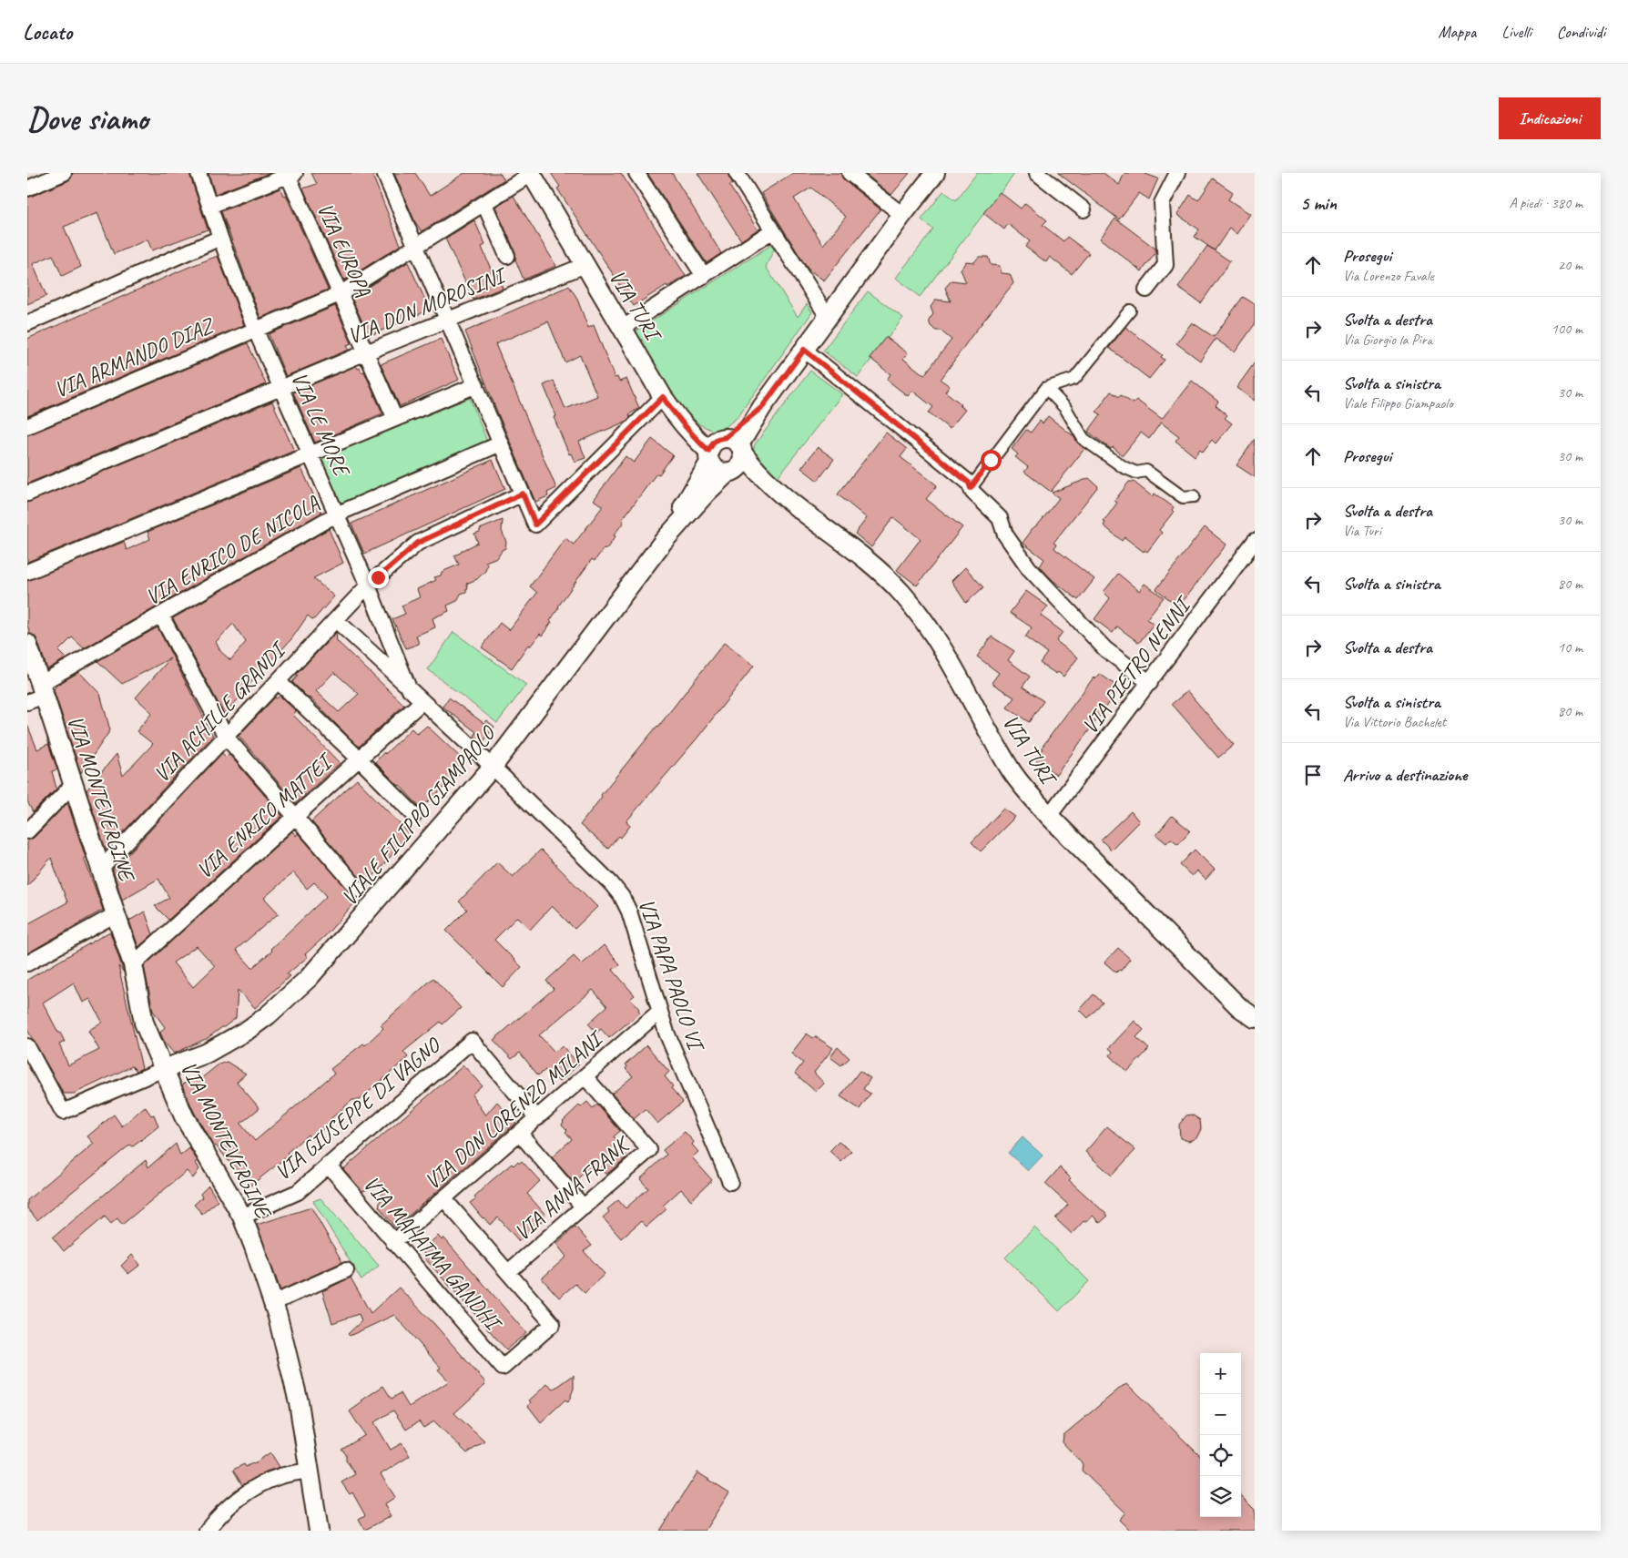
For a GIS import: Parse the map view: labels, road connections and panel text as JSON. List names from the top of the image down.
{
  "streets": {
    "street": [
      "VIA EUROPA",
      "VIA TURI",
      "VIA DON MOROSINI",
      "VIA ARMANDO DIAZ",
      "VIA LE MORE",
      "VIA ENRICO DE NICOLA",
      "VIA PIETRO NENNI",
      "VIA ACHILLE GRANDI",
      "VIA MONTEVERGINE",
      "VIALE FILIPPO GIAMPAOLO",
      "VIA ENRICO MATTEI",
      "VIA PAPA PAOLO VI",
      "VIA GIUSEPPE DI VAGNO",
      "VIA DON LORENZO MILANI",
      "VIA ANNA FRANK",
      "VIA MAHATMA GANDHI"
    ]
  },
  "crossings": [
    ["VIA EUROPA", "VIA DON MOROSINI"],
    ["VIA EUROPA", "VIA ARMANDO DIAZ"],
    ["VIA TURI", "VIA DON MOROSINI"],
    ["VIA TURI", "VIA ARMANDO DIAZ"],
    ["VIA TURI", "VIA PIETRO NENNI"],
    ["VIA TURI", "VIALE FILIPPO GIAMPAOLO"],
    ["VIA DON MOROSINI", "VIA LE MORE"],
    ["VIA ARMANDO DIAZ", "VIA LE MORE"],
    ["VIA LE MORE", "VIA ENRICO DE NICOLA"],
    ["VIA LE MORE", "VIA ACHILLE GRANDI"],
    ["VIA LE MORE", "VIALE FILIPPO GIAMPAOLO"],
    ["VIA LE MORE", "VIA ENRICO MATTEI"],
    ["VIA LE MORE", "VIA PAPA PAOLO VI"],
    ["VIA ENRICO DE NICOLA", "VIA MONTEVERGINE"],
    ["VIA ACHILLE GRANDI", "VIA MONTEVERGINE"],
    ["VIA MONTEVERGINE", "VIALE FILIPPO GIAMPAOLO"],
    ["VIA MONTEVERGINE", "VIA ENRICO MATTEI"],
    ["VIA MONTEVERGINE", "VIA GIUSEPPE DI VAGNO"],
    ["VIALE FILIPPO GIAMPAOLO", "VIA PAPA PAOLO VI"],
    ["VIA PAPA PAOLO VI", "VIA DON LORENZO MILANI"],
    ["VIA GIUSEPPE DI VAGNO", "VIA DON LORENZO MILANI"],
    ["VIA GIUSEPPE DI VAGNO", "VIA MAHATMA GANDHI"],
    ["VIA DON LORENZO MILANI", "VIA ANNA FRANK"],
    ["VIA DON LORENZO MILANI", "VIA MAHATMA GANDHI"],
    ["VIA ANNA FRANK", "VIA MAHATMA GANDHI"]
  ],
  "page": {
    "header": "Locato",
    "nav": ["Mappa", "Livelli", "Condividi"],
    "buttons": "Indicazioni",
    "title": "Dove siamo",
    "heading": ["5 min", "A piedi · 380 m"],
    "list": [
      ["Prosegui", "Via Lorenzo Favale", "20 m"],
      ["Svolta a destra", "Via Giorgio la Pira", "100 m"],
      ["Svolta a sinistra", "Viale Filippo Giampaolo", "30 m"],
      ["Prosegui", "30 m"],
      ["Svolta a destra", "Via Turi", "30 m"],
      ["Svolta a sinistra", "80 m"],
      ["Svolta a destra", "10 m"],
      ["Svolta a sinistra", "Via Vittorio Bachelet", "80 m"],
      "Arrivo a destinazione"
    ],
    "map_buttons": ["+", "−"]
  }
}
